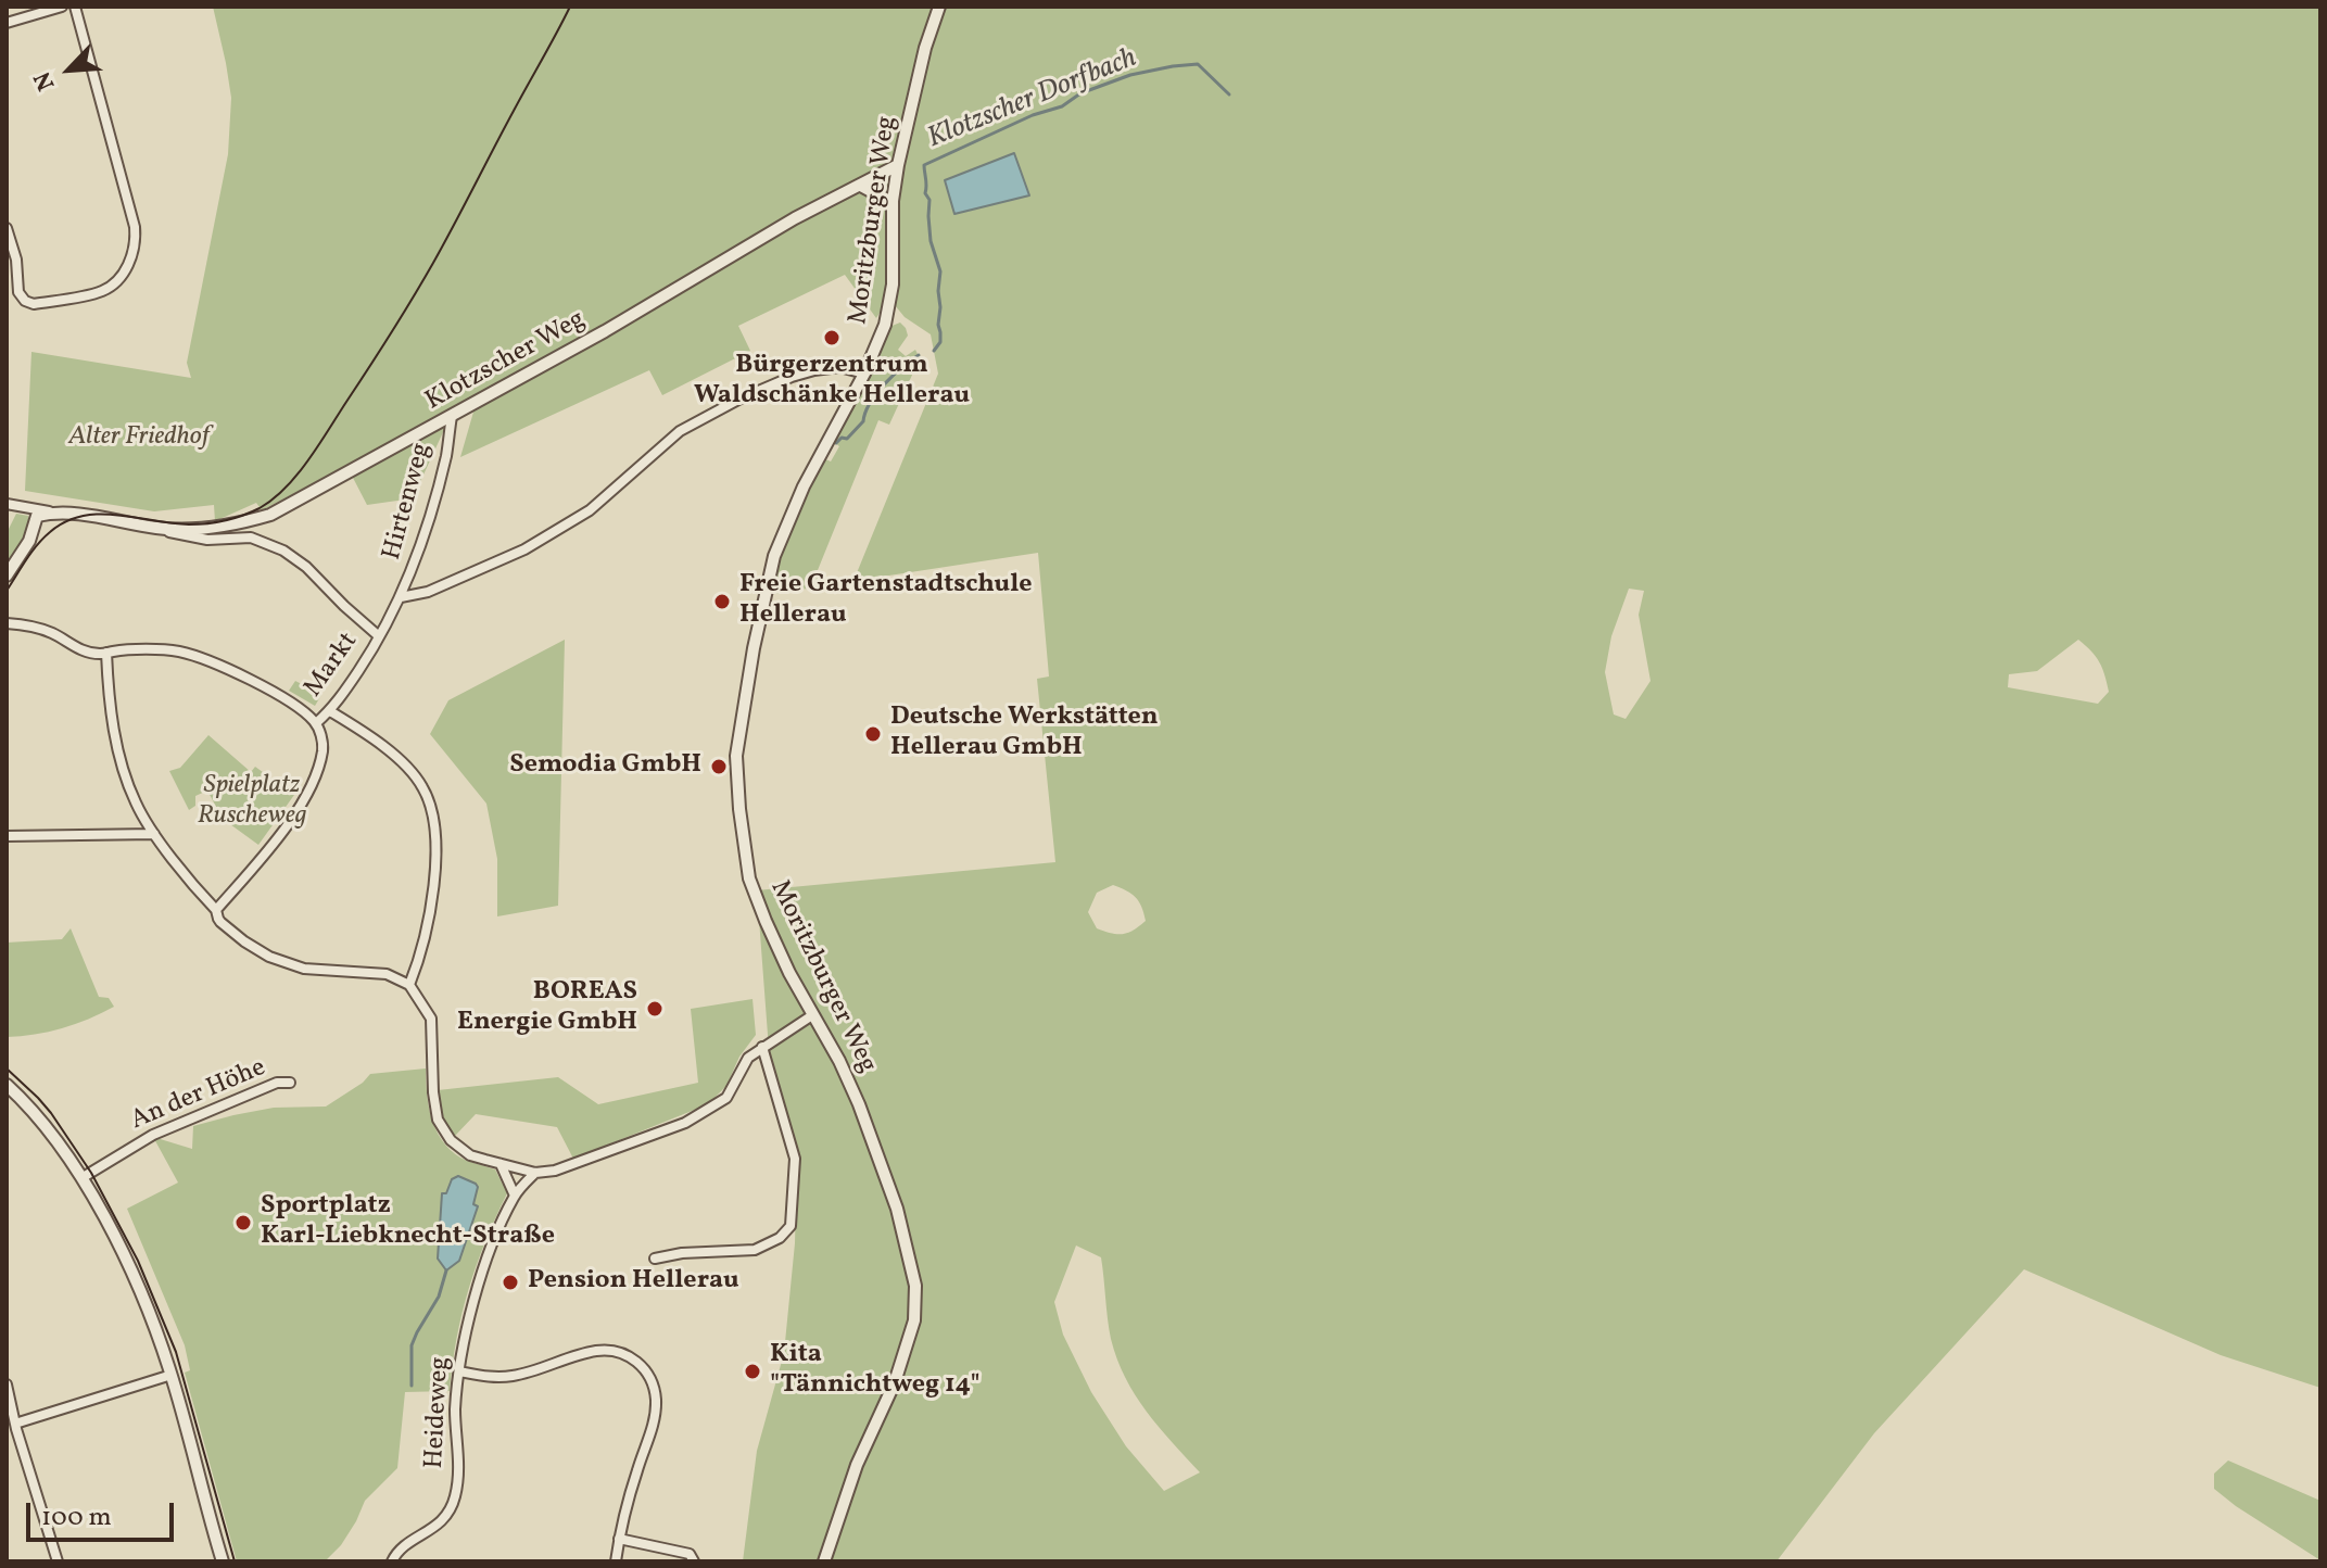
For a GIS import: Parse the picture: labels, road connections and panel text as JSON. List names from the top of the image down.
{
  "streets": {
    "street": [
      "Moritzburger Weg",
      "Klotzscher Weg",
      "Hirtenweg",
      "Markt",
      "An der Höhe",
      "Heideweg"
    ]
  },
  "crossings": [
    ["Moritzburger Weg", "Klotzscher Weg"],
    ["Klotzscher Weg", "Hirtenweg"],
    ["Hirtenweg", "Markt"]
  ],
  "water": ["Klotzscher Dorfbach"],
  "parks": ["Alter Friedhof", "Spielplatz Ruscheweg"],
  "places": [
    "Bürgerzentrum Waldschänke Hellerau",
    "Freie Gartenstadtschule Hellerau",
    "Deutsche Werkstätten Hellerau GmbH",
    "Semodia GmbH",
    "BOREAS Energie GmbH",
    "Sportplatz Karl-Liebknecht-Straße",
    "Pension Hellerau",
    "Kita \"Tännichtweg 14\""
  ],
  "scale_bar": "100 m",
  "north": "bottom left"
}
